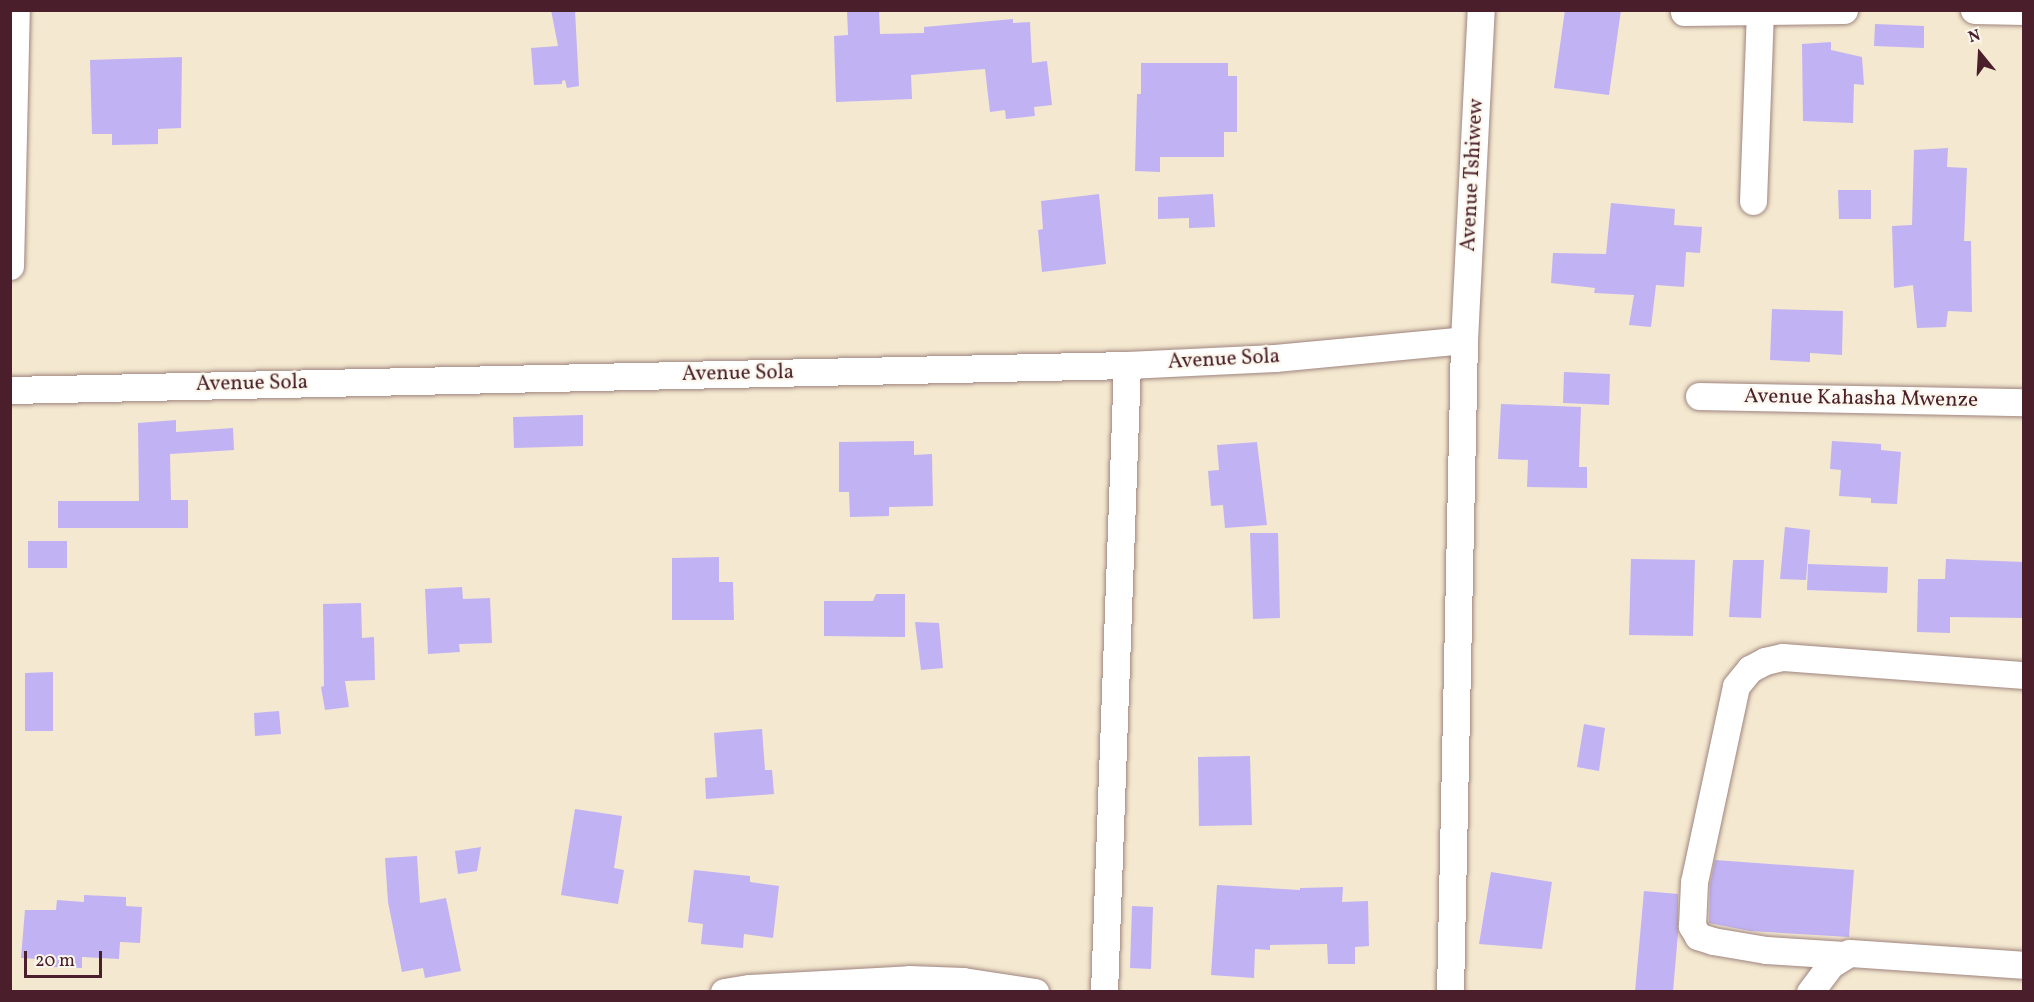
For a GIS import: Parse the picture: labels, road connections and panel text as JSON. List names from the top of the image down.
{
  "streets": {
    "street": ["Avenue Tshiwew", "Avenue Sola", "Avenue Kahasha Mwenze"]
  },
  "crossings": [
    ["Avenue Tshiwew", "Avenue Sola"]
  ],
  "scale_bar": "20 m",
  "north": "top"
}
